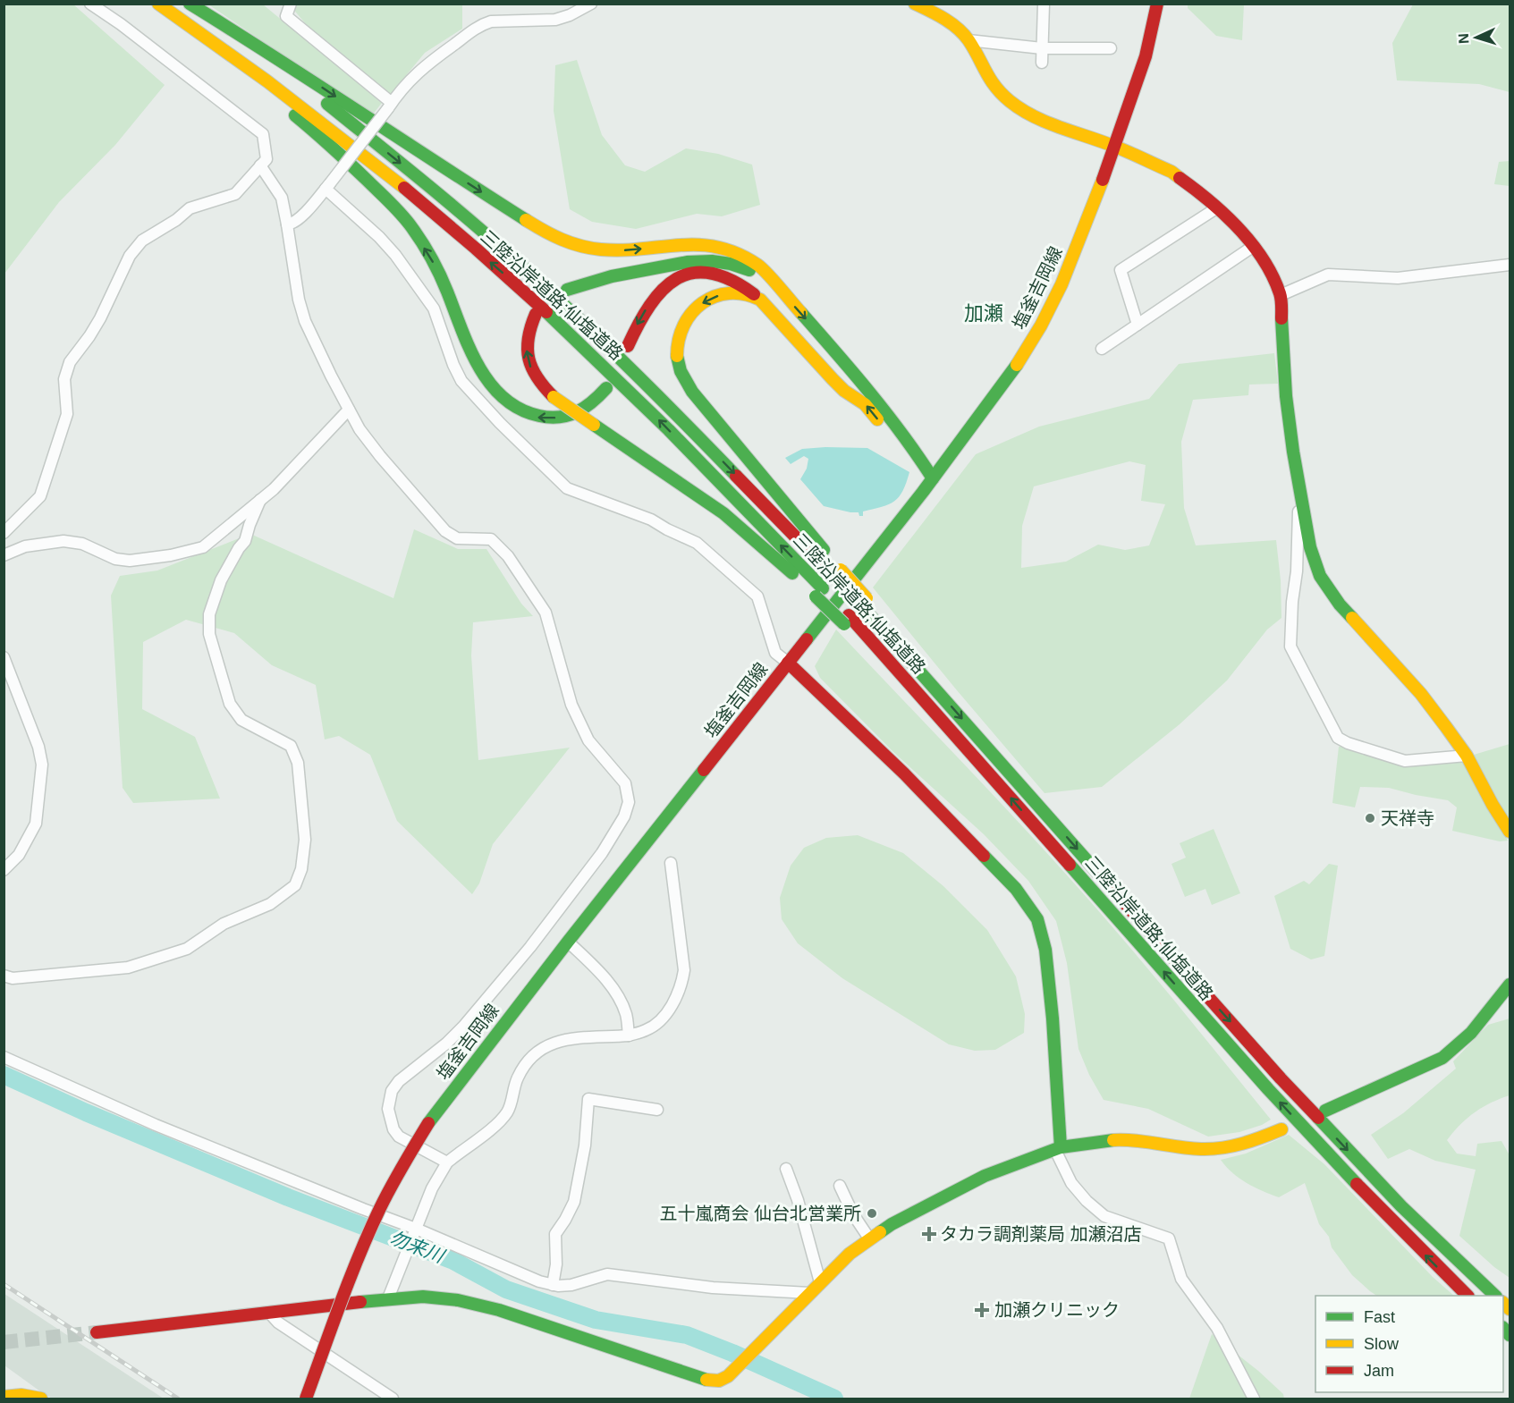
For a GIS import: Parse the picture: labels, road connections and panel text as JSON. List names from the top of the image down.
{
  "streets": {
    "main road": ["塩釜吉岡線", "三陸沿岸道路;仙塩道路"]
  },
  "districts": ["加瀬"],
  "water": ["勿来川"],
  "places": {
    "other": ["天祥寺", "五十嵐商会 仙台北営業所"],
    "health": ["タカラ調剤薬局 加瀬沼店", "加瀬クリニック"]
  },
  "legend": ["Fast", "Slow", "Jam"],
  "north": "left"
}
